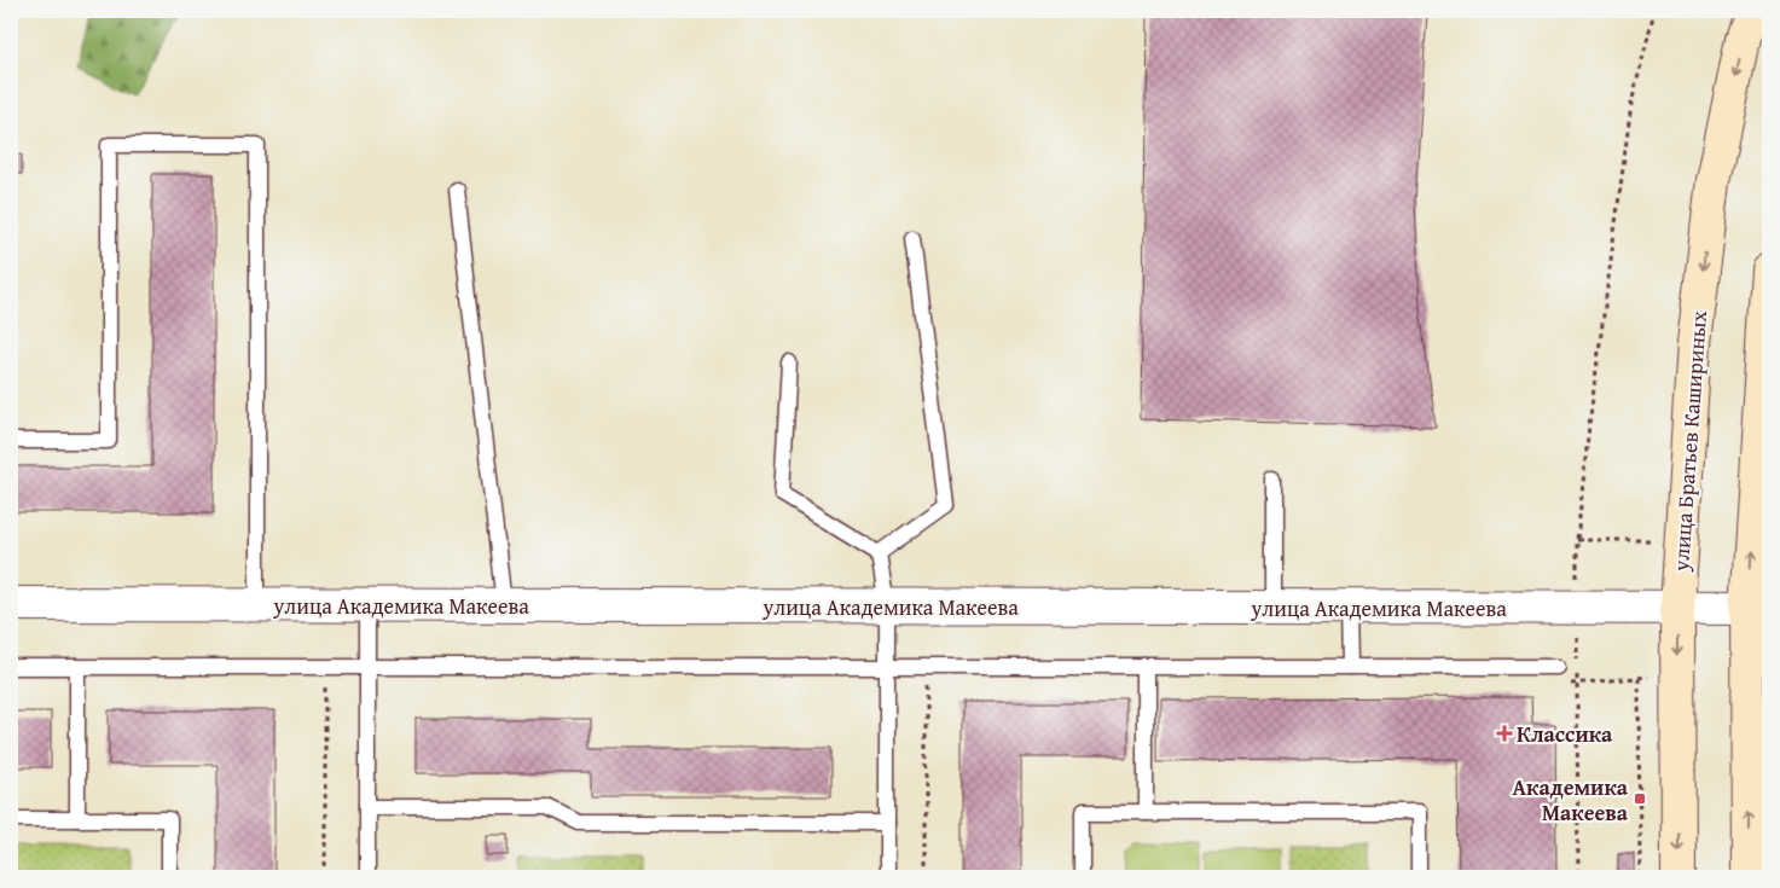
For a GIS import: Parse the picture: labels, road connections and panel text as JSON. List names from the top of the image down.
{
  "streets": {
    "main road": ["улица Братьев Кашириных"],
    "street": ["улица Академика Макеева"]
  },
  "crossings": [
    ["улица Братьев Кашириных", "улица Академика Макеева"]
  ],
  "places": {
    "health": ["Классика"],
    "transit": ["Академика Макеева"]
  }
}
